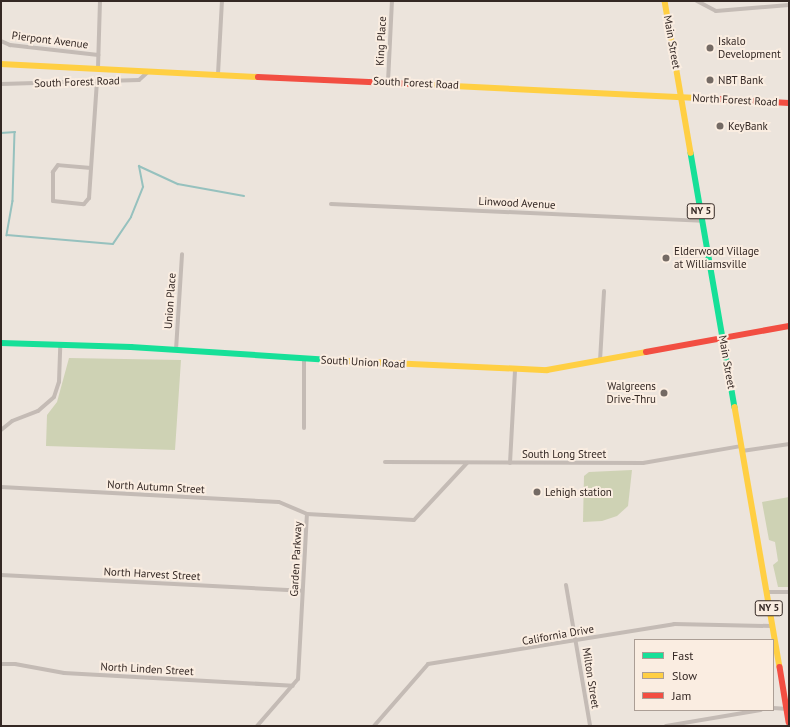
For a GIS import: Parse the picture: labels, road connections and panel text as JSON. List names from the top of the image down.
{
  "streets": {
    "main road": [
      "Main Street",
      "South Forest Road",
      "North Forest Road",
      "NY 5",
      "South Union Road"
    ],
    "street": [
      "Pierpont Avenue",
      "King Place",
      "Linwood Avenue",
      "Union Place",
      "South Long Street",
      "North Autumn Street",
      "Garden Parkway",
      "North Harvest Street",
      "California Drive",
      "North Linden Street",
      "Milton Street"
    ]
  },
  "crossings": [
    ["King Place", "South Forest Road"],
    ["Main Street", "South Forest Road"],
    ["Main Street", "North Forest Road"],
    ["Main Street", "Linwood Avenue"],
    ["Main Street", "South Union Road"],
    ["Main Street", "South Long Street"],
    ["Main Street", "California Drive"],
    ["South Forest Road", "North Forest Road"],
    ["Union Place", "South Union Road"],
    ["South Long Street", "Garden Parkway"],
    ["North Autumn Street", "Garden Parkway"],
    ["Garden Parkway", "North Harvest Street"],
    ["Garden Parkway", "North Linden Street"],
    ["California Drive", "Milton Street"]
  ],
  "places": [
    "Iskalo Development",
    "NBT Bank",
    "KeyBank",
    "Elderwood Village at Williamsville",
    "Walgreens Drive-Thru",
    "Lehigh station"
  ],
  "legend": ["Fast", "Slow", "Jam"]
}
